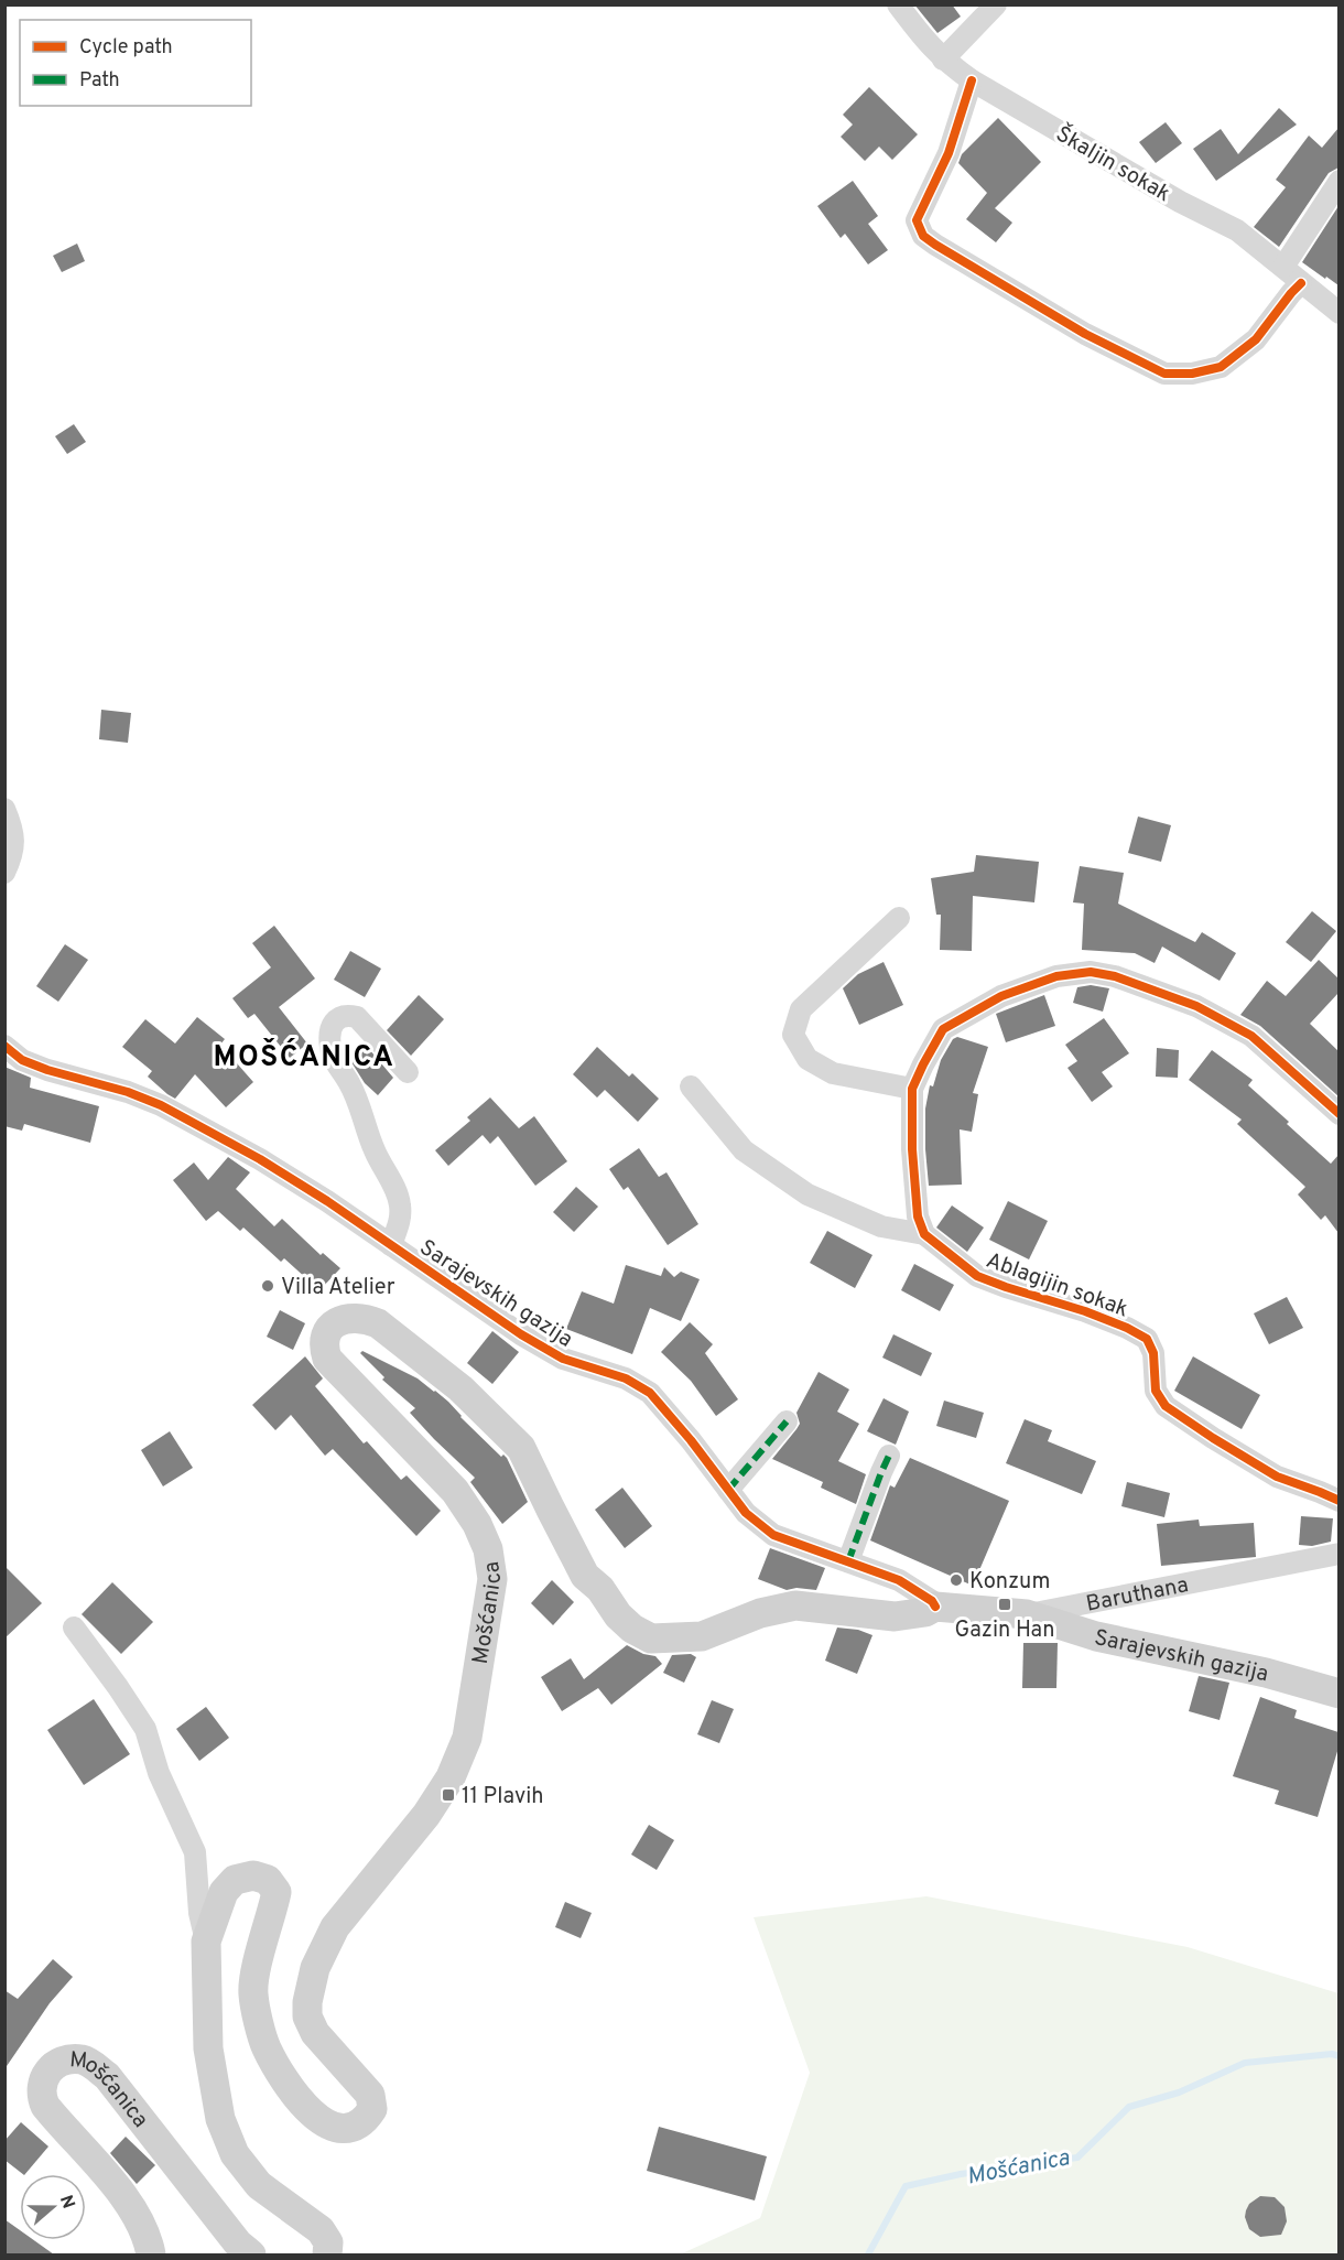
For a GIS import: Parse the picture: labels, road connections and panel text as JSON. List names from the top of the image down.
{
  "streets": {
    "main road": ["Sarajevskih gazija", "Baruthana", "Mošćanica"],
    "street": ["Škaljin sokak", "Ablagijin sokak"]
  },
  "crossings": [
    ["Sarajevskih gazija", "Baruthana"],
    ["Sarajevskih gazija", "Mošćanica"],
    ["Baruthana", "Mošćanica"]
  ],
  "districts": ["MOŠĆANICA"],
  "water": ["Mošćanica"],
  "places": {
    "other": ["Villa Atelier", "Konzum"],
    "transit": ["Gazin Han", "11 Plavih"]
  },
  "legend": ["Cycle path", "Path"],
  "north": "right"
}
